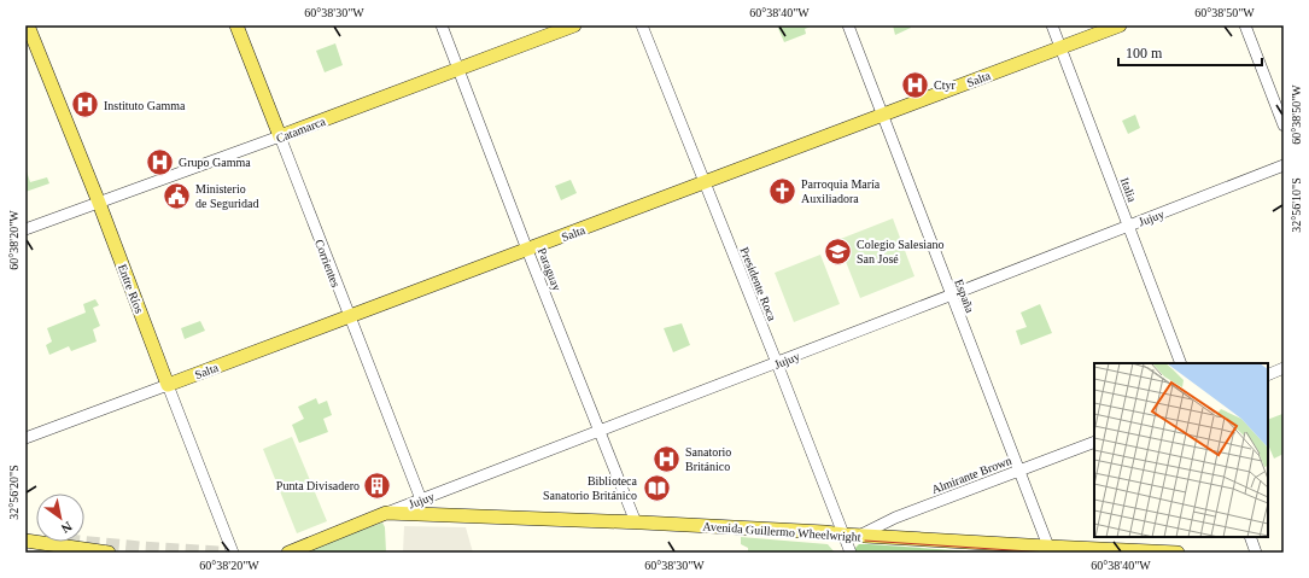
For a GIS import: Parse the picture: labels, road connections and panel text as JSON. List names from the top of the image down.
{
  "streets": {
    "main road": [
      "Salta",
      "Catamarca",
      "Jujuy",
      "Corrientes",
      "Entre Ríos",
      "Avenida Guillermo Wheelwright"
    ],
    "street": [
      "Italia",
      "Paraguay",
      "Presidente Roca",
      "España",
      "Almirante Brown"
    ]
  },
  "crossings": [
    ["Salta", "Italia"],
    ["Salta", "Corrientes"],
    ["Salta", "Paraguay"],
    ["Salta", "Presidente Roca"],
    ["Salta", "Entre Ríos"],
    ["Salta", "España"],
    ["Catamarca", "Corrientes"],
    ["Catamarca", "Paraguay"],
    ["Catamarca", "Entre Ríos"],
    ["Italia", "Jujuy"],
    ["Jujuy", "Corrientes"],
    ["Jujuy", "Paraguay"],
    ["Jujuy", "Presidente Roca"],
    ["Jujuy", "España"],
    ["Jujuy", "Avenida Guillermo Wheelwright"],
    ["Paraguay", "Avenida Guillermo Wheelwright"],
    ["Presidente Roca", "Avenida Guillermo Wheelwright"],
    ["España", "Almirante Brown"],
    ["España", "Avenida Guillermo Wheelwright"],
    ["Almirante Brown", "Avenida Guillermo Wheelwright"]
  ],
  "places": {
    "hospital": [
      "Ctyr",
      "Instituto Gamma",
      "Grupo Gamma",
      "Sanatorio Británico"
    ],
    "church": ["Parroquia María Auxiliadora"],
    "public building": ["Ministerio de Seguridad"],
    "school or university": ["Colegio Salesiano San José"],
    "building": ["Punta Divisadero"],
    "library": ["Biblioteca Sanatorio Británico"]
  },
  "scale_bar": "100 m",
  "north": "bottom right",
  "coordinates": [
    "60°38'30\"W",
    "60°38'40\"W",
    "60°38'50\"W",
    "32°56'10\"S",
    "60°38'20\"W",
    "32°56'20\"S"
  ]
}
